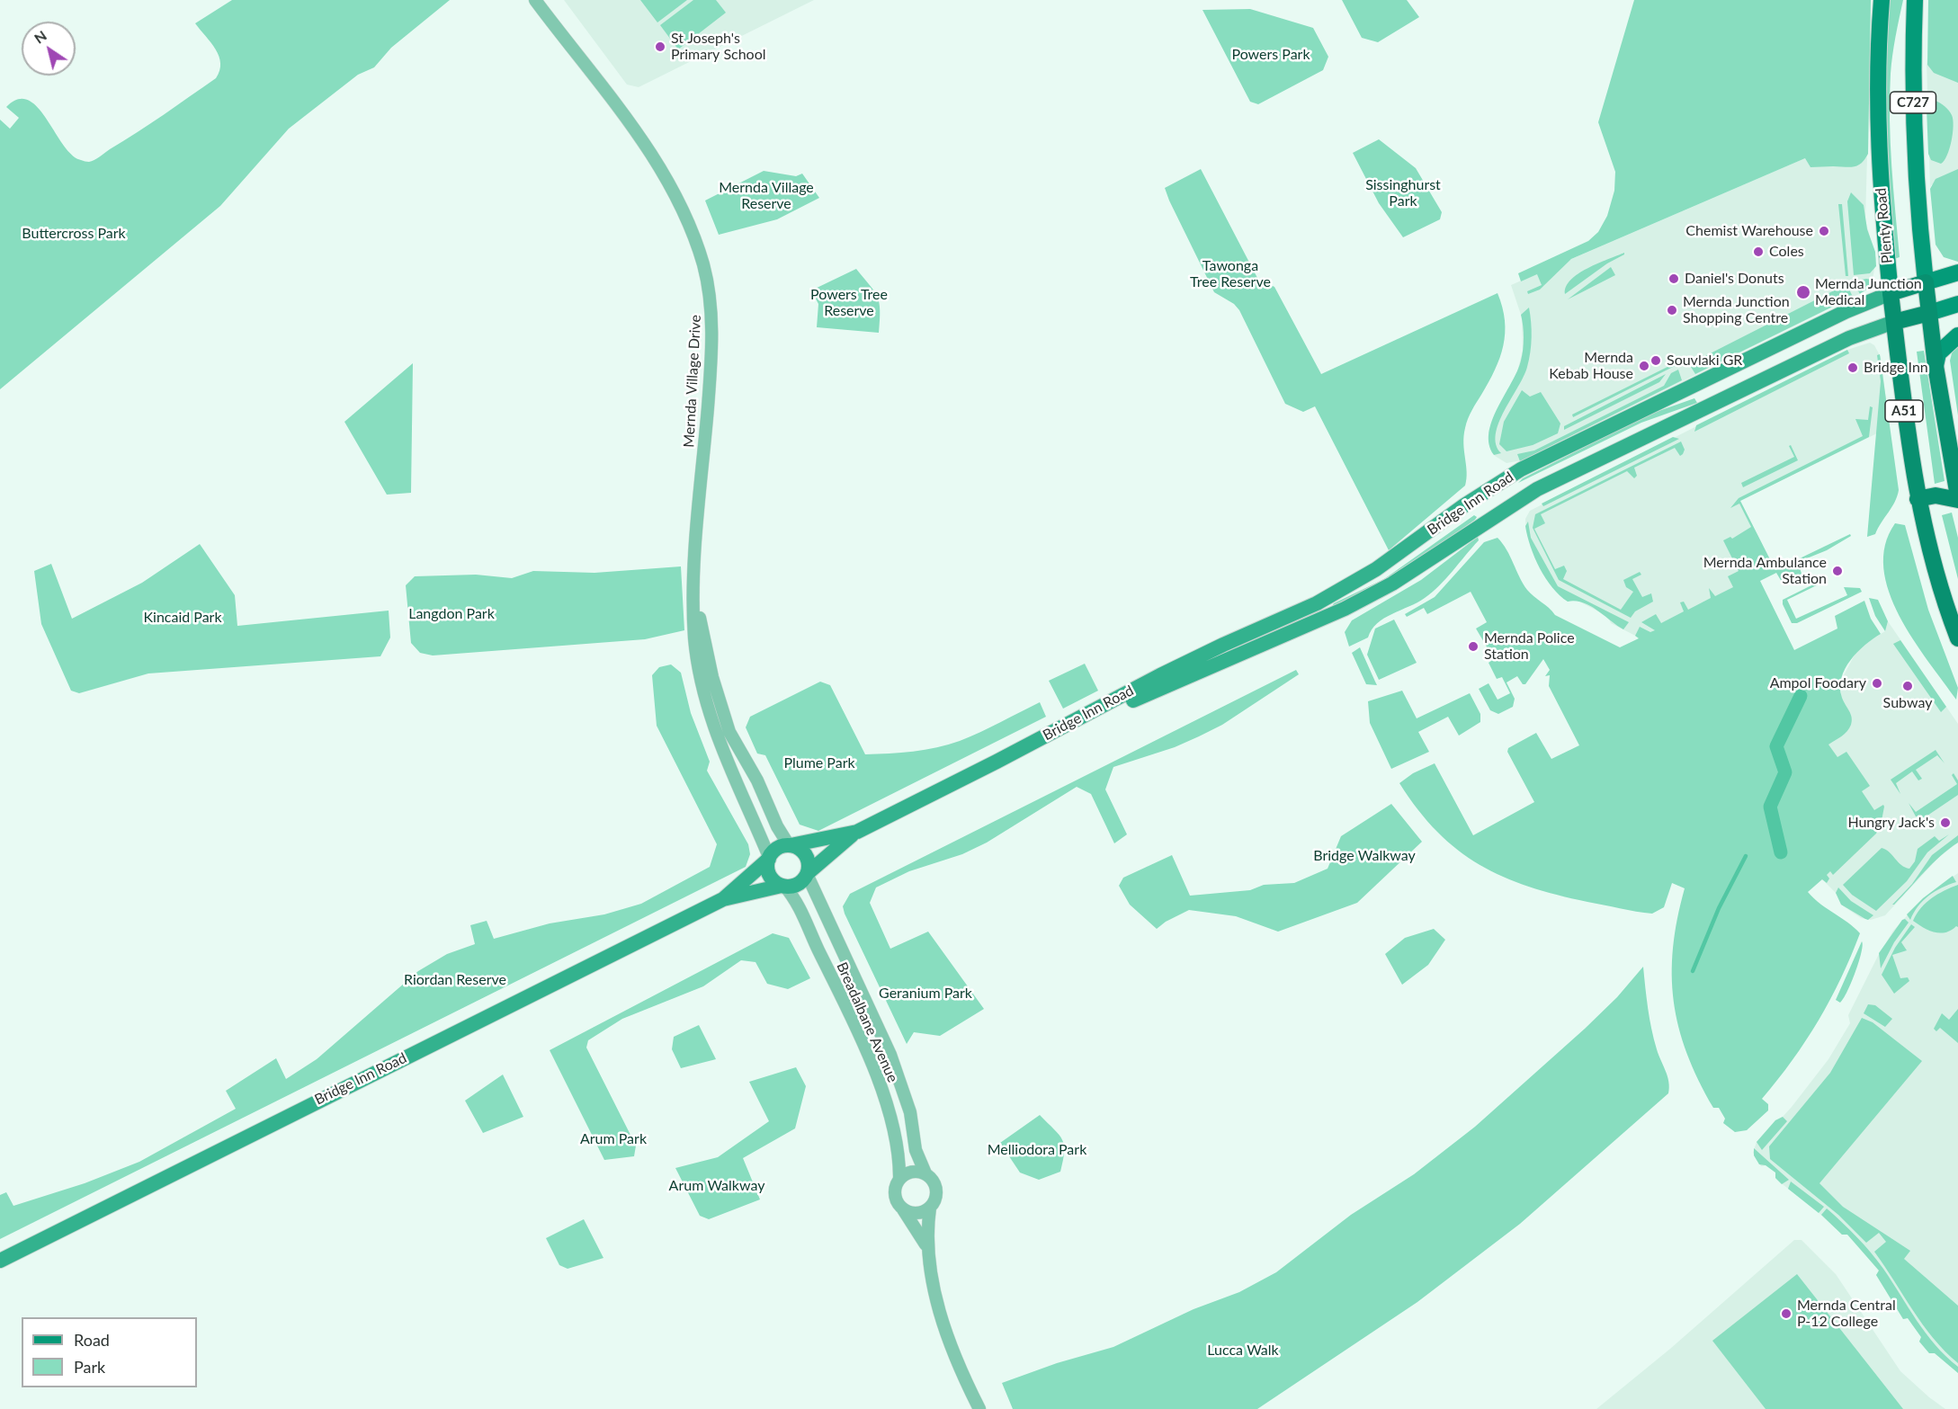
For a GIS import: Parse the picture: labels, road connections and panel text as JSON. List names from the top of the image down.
{
  "streets": {
    "highway": ["Plenty Road", "A51", "Bridge Inn Road"],
    "main road": ["C727"],
    "street": ["Mernda Village Drive", "Breadalbane Avenue"]
  },
  "crossings": [
    ["C727", "A51"],
    ["C727", "Bridge Inn Road"],
    ["Plenty Road", "Bridge Inn Road"],
    ["Mernda Village Drive", "Bridge Inn Road"],
    ["Mernda Village Drive", "Breadalbane Avenue"],
    ["A51", "Bridge Inn Road"],
    ["Bridge Inn Road", "Breadalbane Avenue"]
  ],
  "parks": [
    "Powers Park",
    "Sissinghurst Park",
    "Mernda Village Reserve",
    "Buttercross Park",
    "Tawonga Tree Reserve",
    "Powers Tree Reserve",
    "Langdon Park",
    "Kincaid Park",
    "Plume Park",
    "Bridge Walkway",
    "Riordan Reserve",
    "Geranium Park",
    "Arum Park",
    "Melliodora Park",
    "Arum Walkway",
    "Lucca Walk"
  ],
  "places": [
    "St Joseph's Primary School",
    "Chemist Warehouse",
    "Coles",
    "Daniel's Donuts",
    "Mernda Junction Medical",
    "Mernda Junction Shopping Centre",
    "Souvlaki GR",
    "Mernda Kebab House",
    "Bridge Inn",
    "Mernda Ambulance Station",
    "Mernda Police Station",
    "Ampol Foodary",
    "Subway",
    "Hungry Jack's",
    "Mernda Central P-12 College"
  ],
  "legend": ["Road", "Park"],
  "north": "top left"
}
